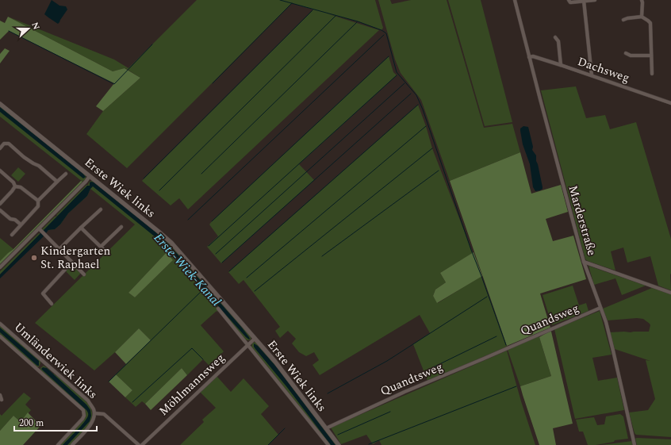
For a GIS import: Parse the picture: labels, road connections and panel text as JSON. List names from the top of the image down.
{
  "streets": {
    "street": [
      "Dachsweg",
      "Erste Wiek links",
      "Marderstraße",
      "Quandsweg",
      "Umländerwiek links",
      "Quandtsweg",
      "Möhlmannsweg"
    ]
  },
  "crossings": [
    ["Dachsweg", "Marderstraße"],
    ["Erste Wiek links", "Quandtsweg"],
    ["Erste Wiek links", "Möhlmannsweg"],
    ["Marderstraße", "Quandsweg"],
    ["Quandsweg", "Quandtsweg"]
  ],
  "water": ["Erste-Wiek-Kanal"],
  "places": ["Kindergarten St. Raphael"],
  "scale_bar": "200 m",
  "north": "right"
}
